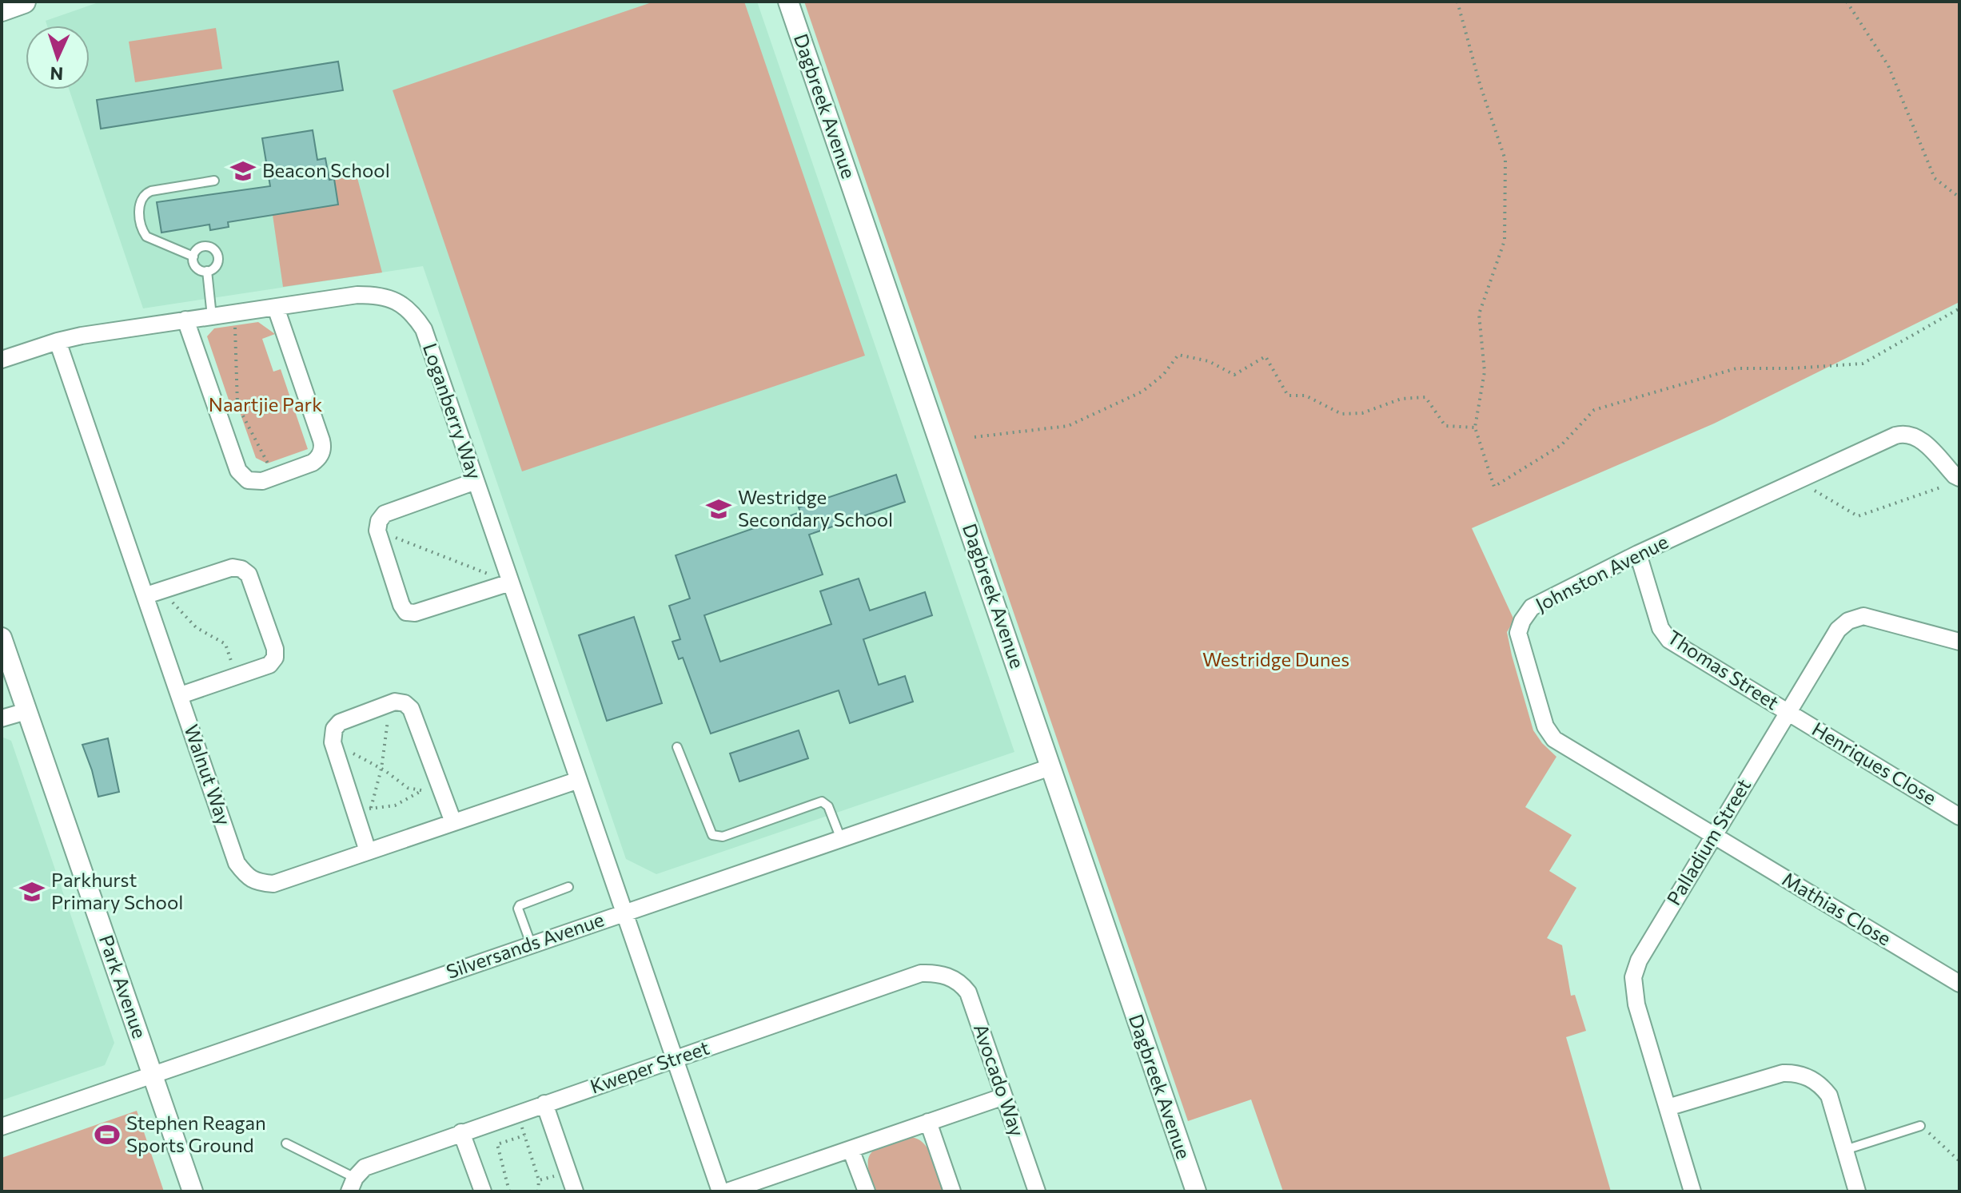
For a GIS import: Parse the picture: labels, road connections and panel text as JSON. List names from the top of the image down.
{
  "streets": {
    "street": [
      "Dagbreek Avenue",
      "Loganberry Way",
      "Johnston Avenue",
      "Thomas Street",
      "Henriques Close",
      "Walnut Way",
      "Palladium Street",
      "Mathias Close",
      "Silversands Avenue",
      "Park Avenue",
      "Kweper Street",
      "Avocado Way"
    ]
  },
  "crossings": [
    ["Dagbreek Avenue", "Silversands Avenue"],
    ["Loganberry Way", "Walnut Way"],
    ["Loganberry Way", "Silversands Avenue"],
    ["Loganberry Way", "Kweper Street"],
    ["Johnston Avenue", "Thomas Street"],
    ["Johnston Avenue", "Palladium Street"],
    ["Johnston Avenue", "Mathias Close"],
    ["Thomas Street", "Henriques Close"],
    ["Thomas Street", "Palladium Street"],
    ["Henriques Close", "Palladium Street"],
    ["Palladium Street", "Mathias Close"],
    ["Silversands Avenue", "Park Avenue"],
    ["Kweper Street", "Avocado Way"]
  ],
  "parks": ["Naartjie Park", "Westridge Dunes"],
  "places": {
    "school or university": ["Beacon School", "Westridge Secondary School", "Parkhurst Primary School"],
    "sports": ["Stephen Reagan Sports Ground"]
  },
  "north": "bottom"
}
